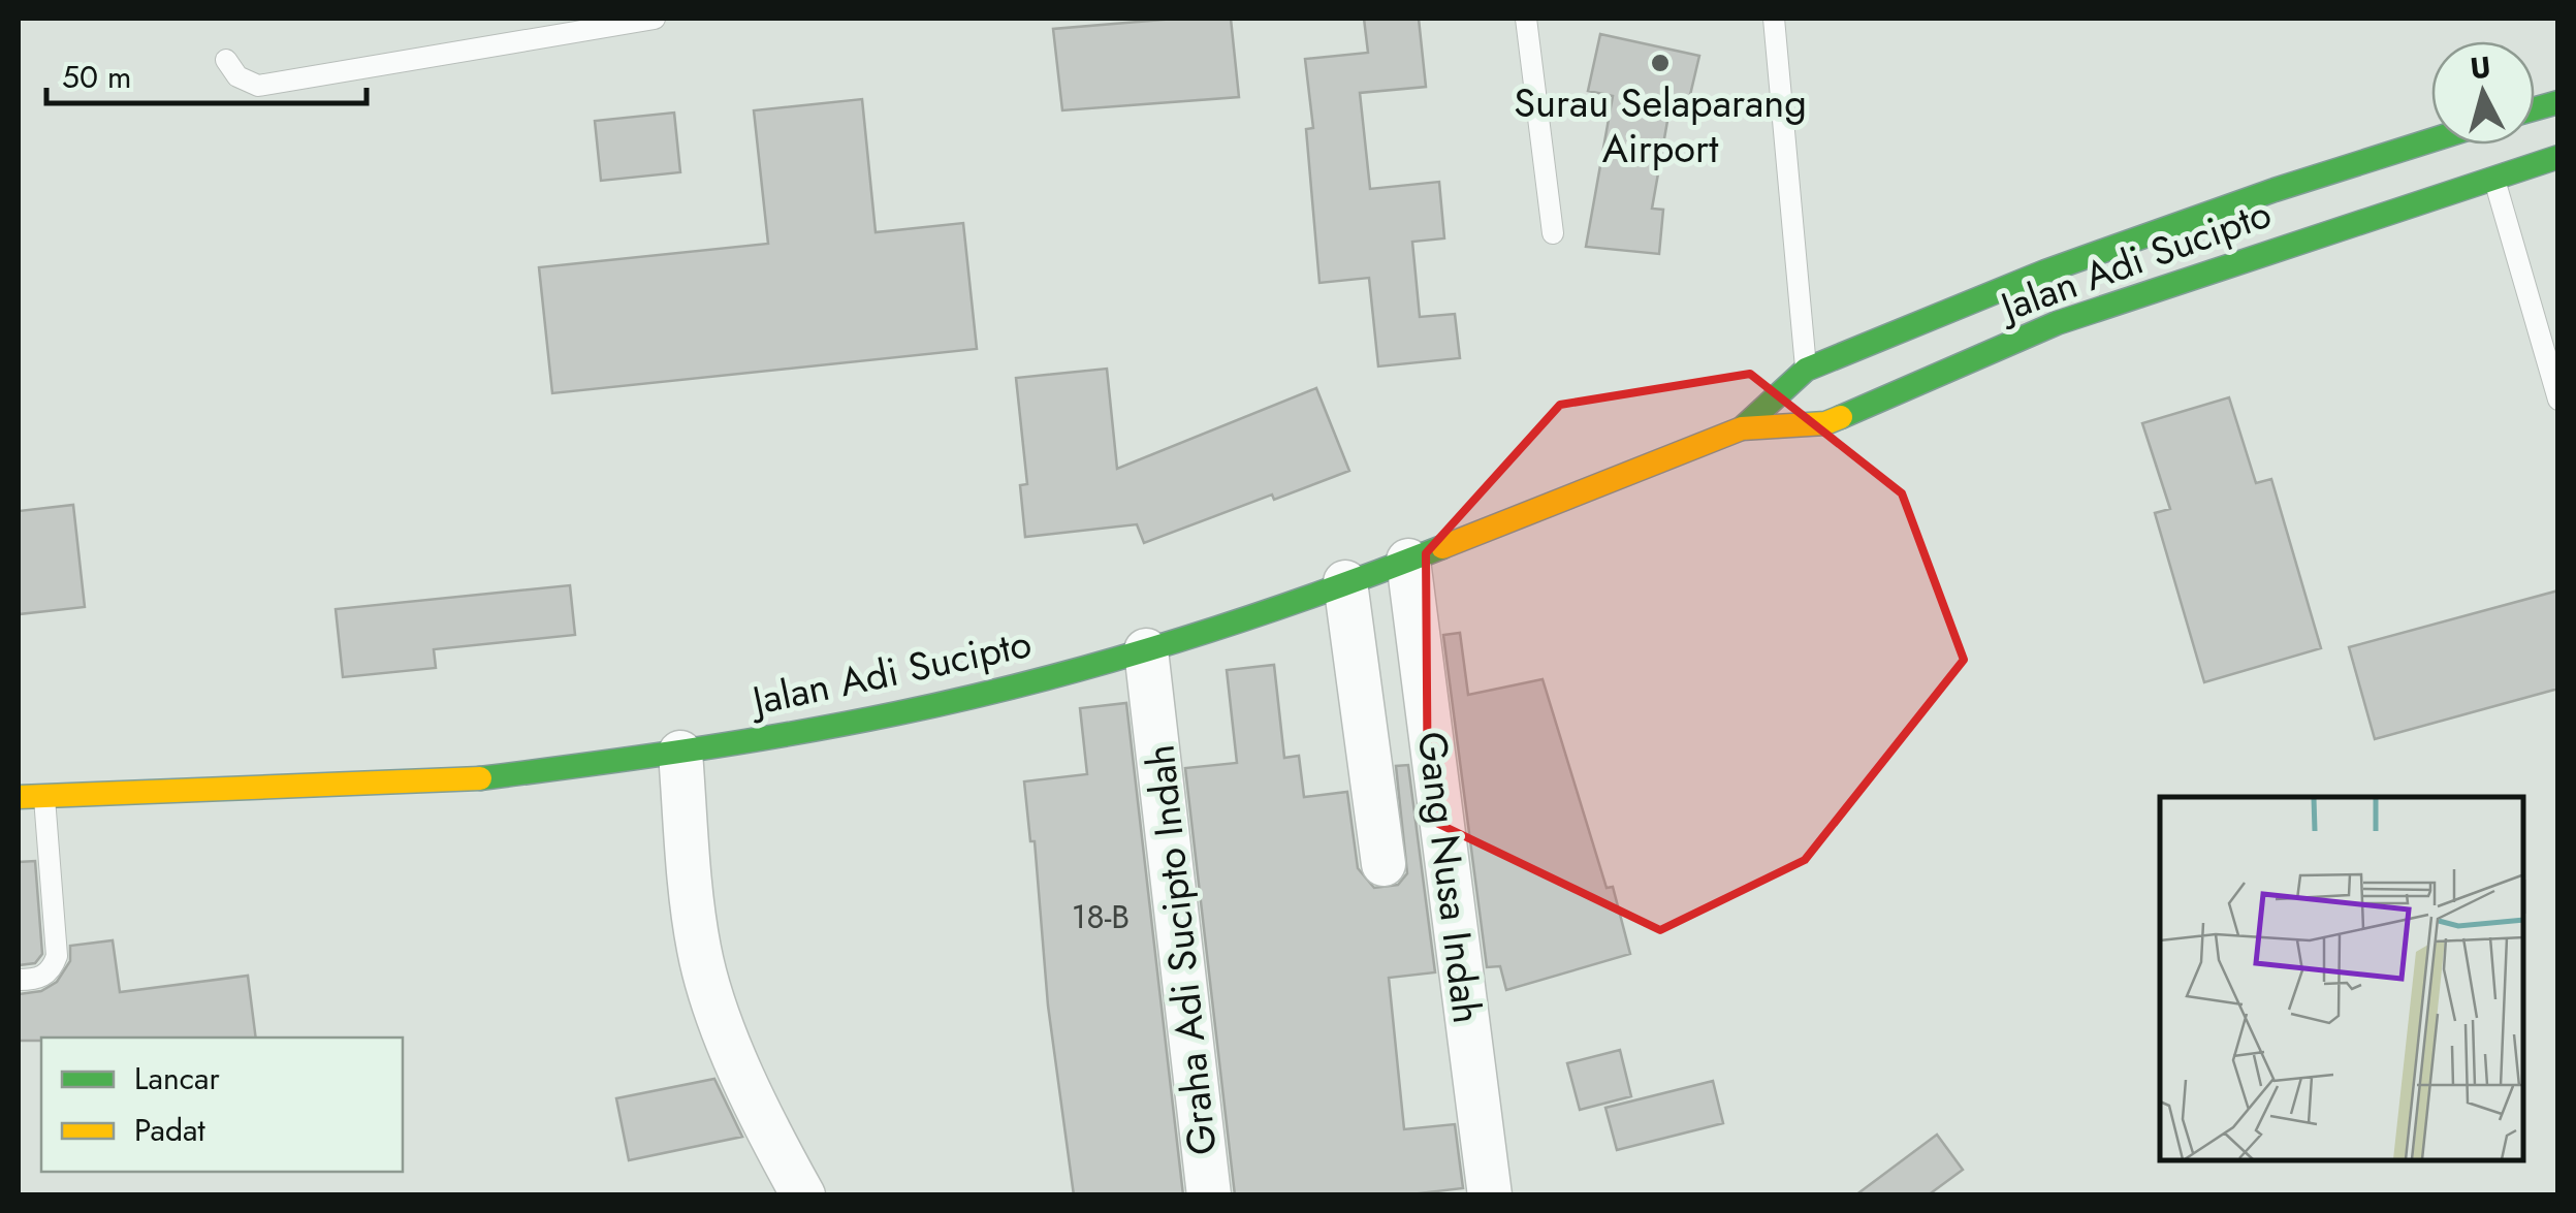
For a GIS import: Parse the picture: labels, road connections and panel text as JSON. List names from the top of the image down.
{
  "streets": {
    "highway": ["Jalan Adi Sucipto"],
    "street": ["Gang Nusa Indah", "Graha Adi Sucipto Indah"]
  },
  "crossings": [
    ["Jalan Adi Sucipto", "Gang Nusa Indah"],
    ["Jalan Adi Sucipto", "Graha Adi Sucipto Indah"]
  ],
  "places": ["Surau Selaparang Airport"],
  "house_numbers": ["18-B"],
  "legend": ["Lancar", "Padat"],
  "scale_bar": "50 m",
  "north": "top"
}
